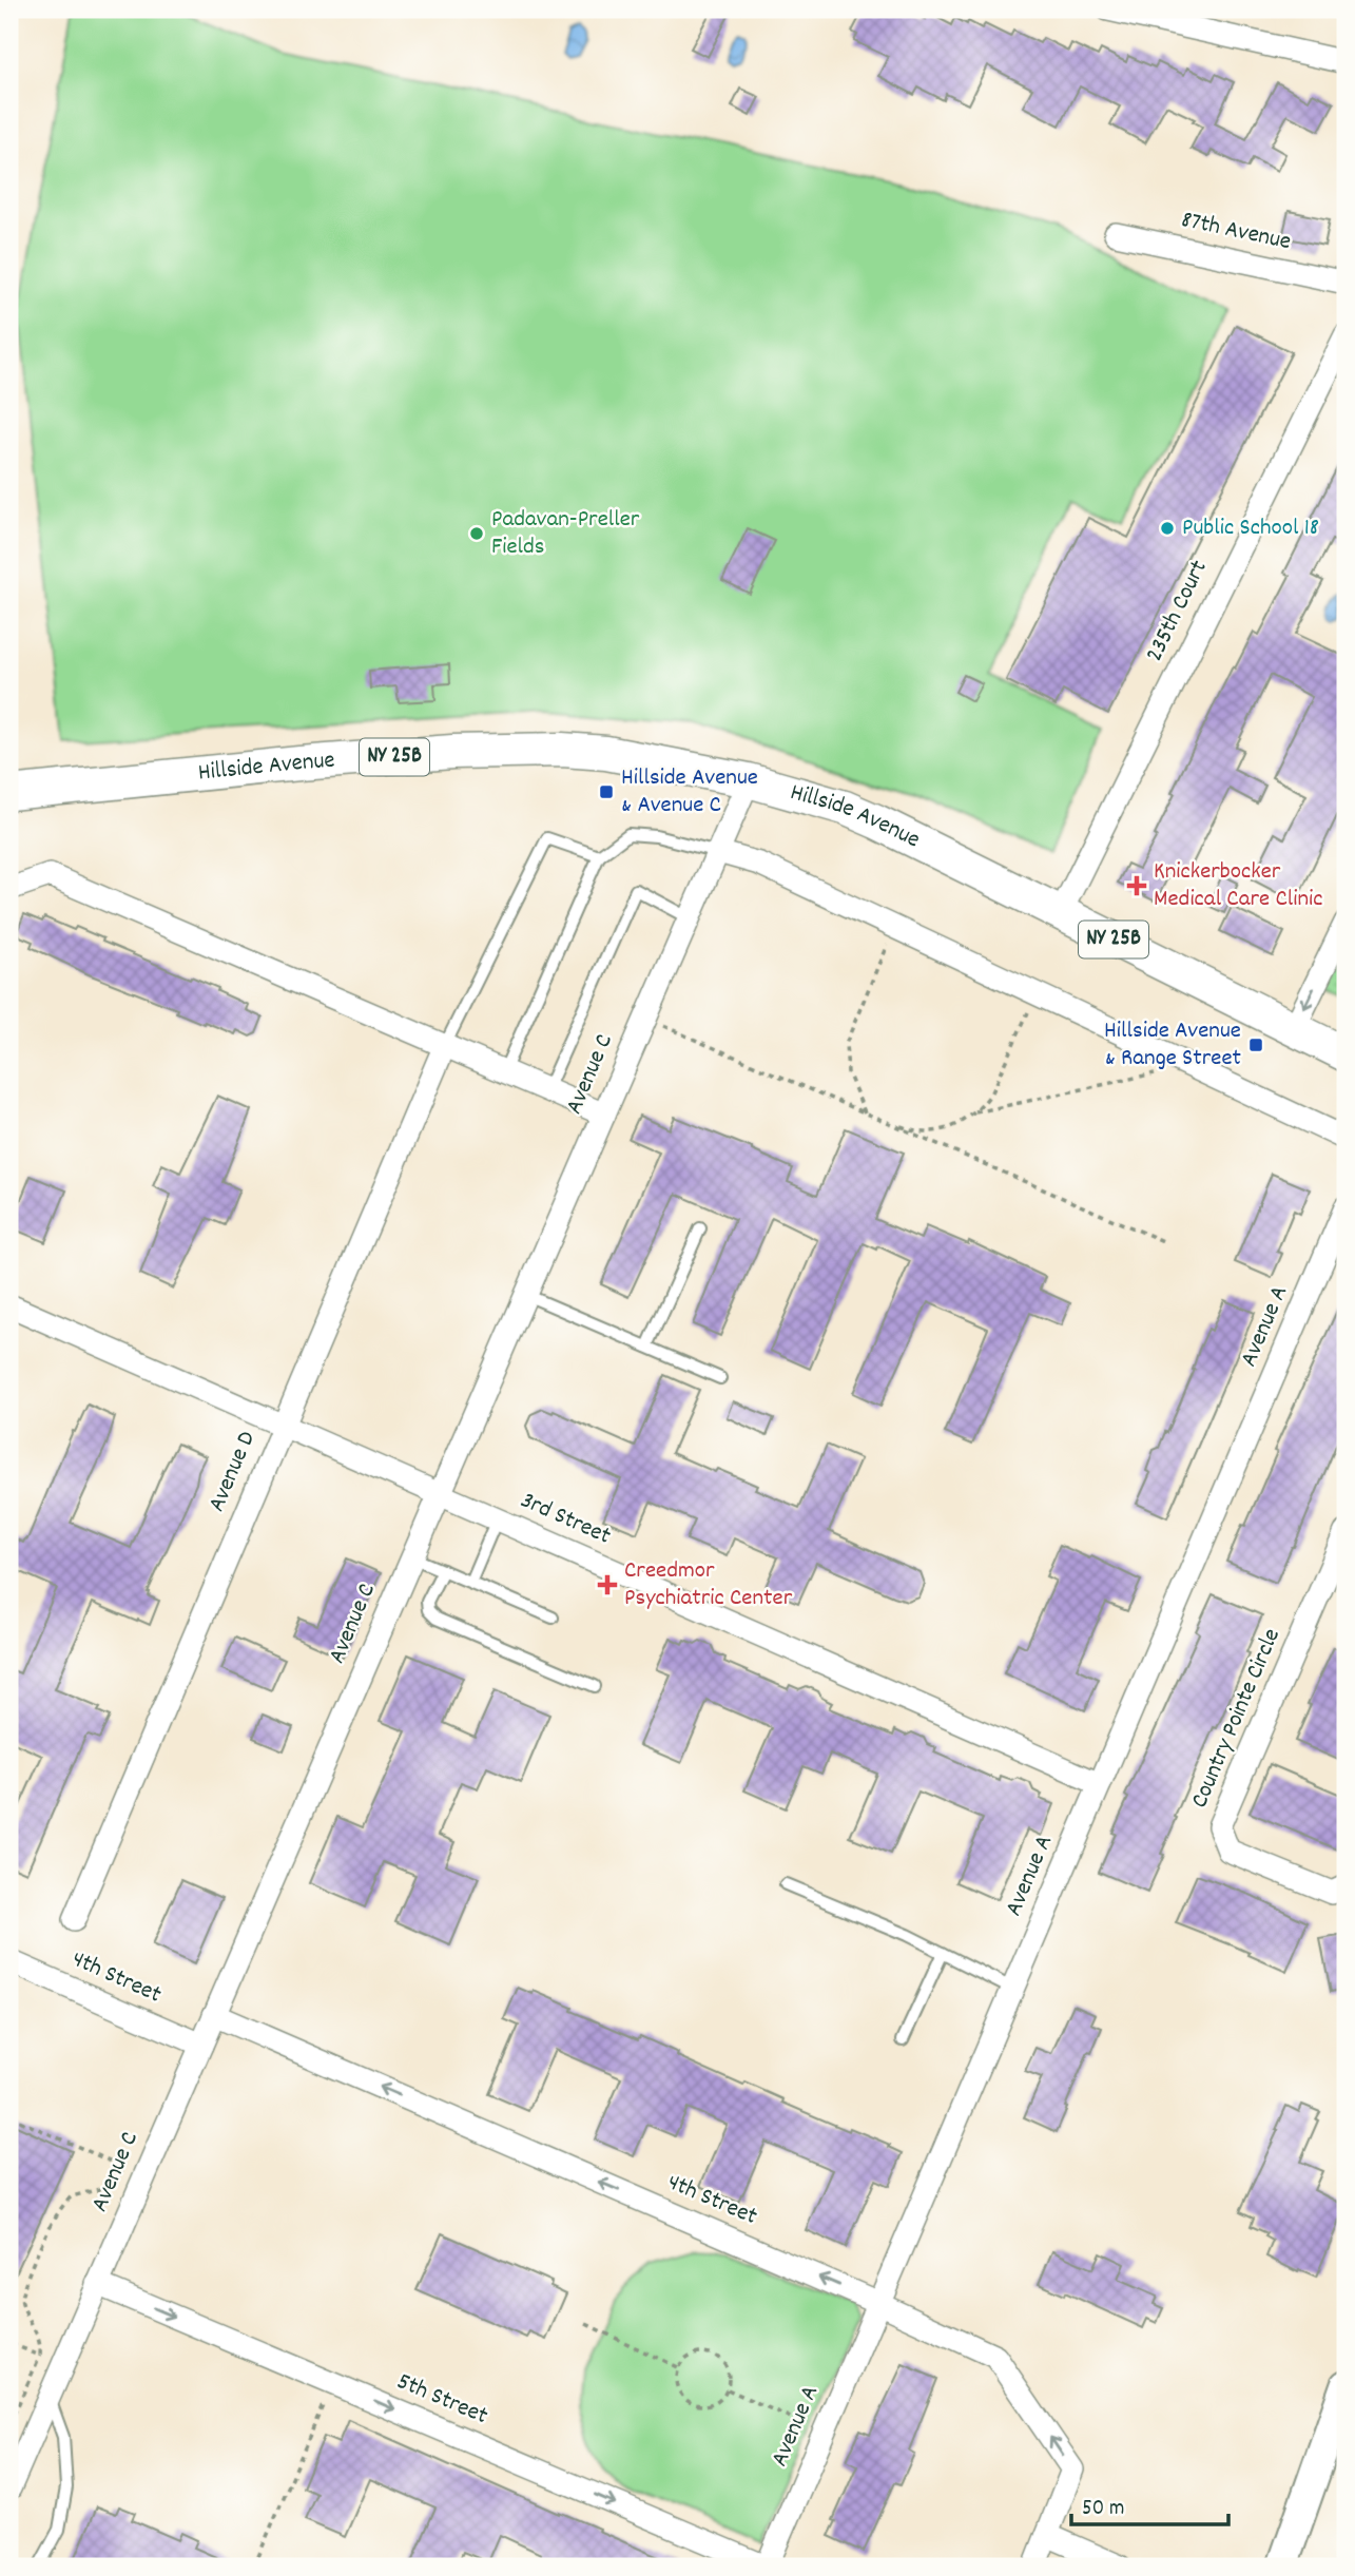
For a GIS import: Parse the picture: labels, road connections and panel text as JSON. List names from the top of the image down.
{
  "streets": {
    "main road": ["NY 25B", "Hillside Avenue"],
    "street": [
      "87th Avenue",
      "235th Court",
      "Avenue C",
      "Avenue A",
      "Avenue D",
      "3rd Street",
      "Country Pointe Circle",
      "4th Street",
      "5th Street"
    ]
  },
  "crossings": [
    ["235th Court", "Hillside Avenue"],
    ["Hillside Avenue", "Avenue C"],
    ["Avenue C", "3rd Street"],
    ["Avenue C", "4th Street"],
    ["Avenue C", "5th Street"],
    ["Avenue A", "3rd Street"],
    ["Avenue A", "4th Street"],
    ["Avenue A", "5th Street"],
    ["Avenue D", "3rd Street"]
  ],
  "one_way": ["4th Street", "5th Street"],
  "places": {
    "other": ["Public School 18", "Padavan-Preller Fields"],
    "transit": ["Hillside Avenue & Avenue C", "Hillside Avenue & Range Street"],
    "health": ["Knickerbocker Medical Care Clinic", "Creedmor Psychiatric Center"]
  },
  "scale_bar": "50 m"
}
